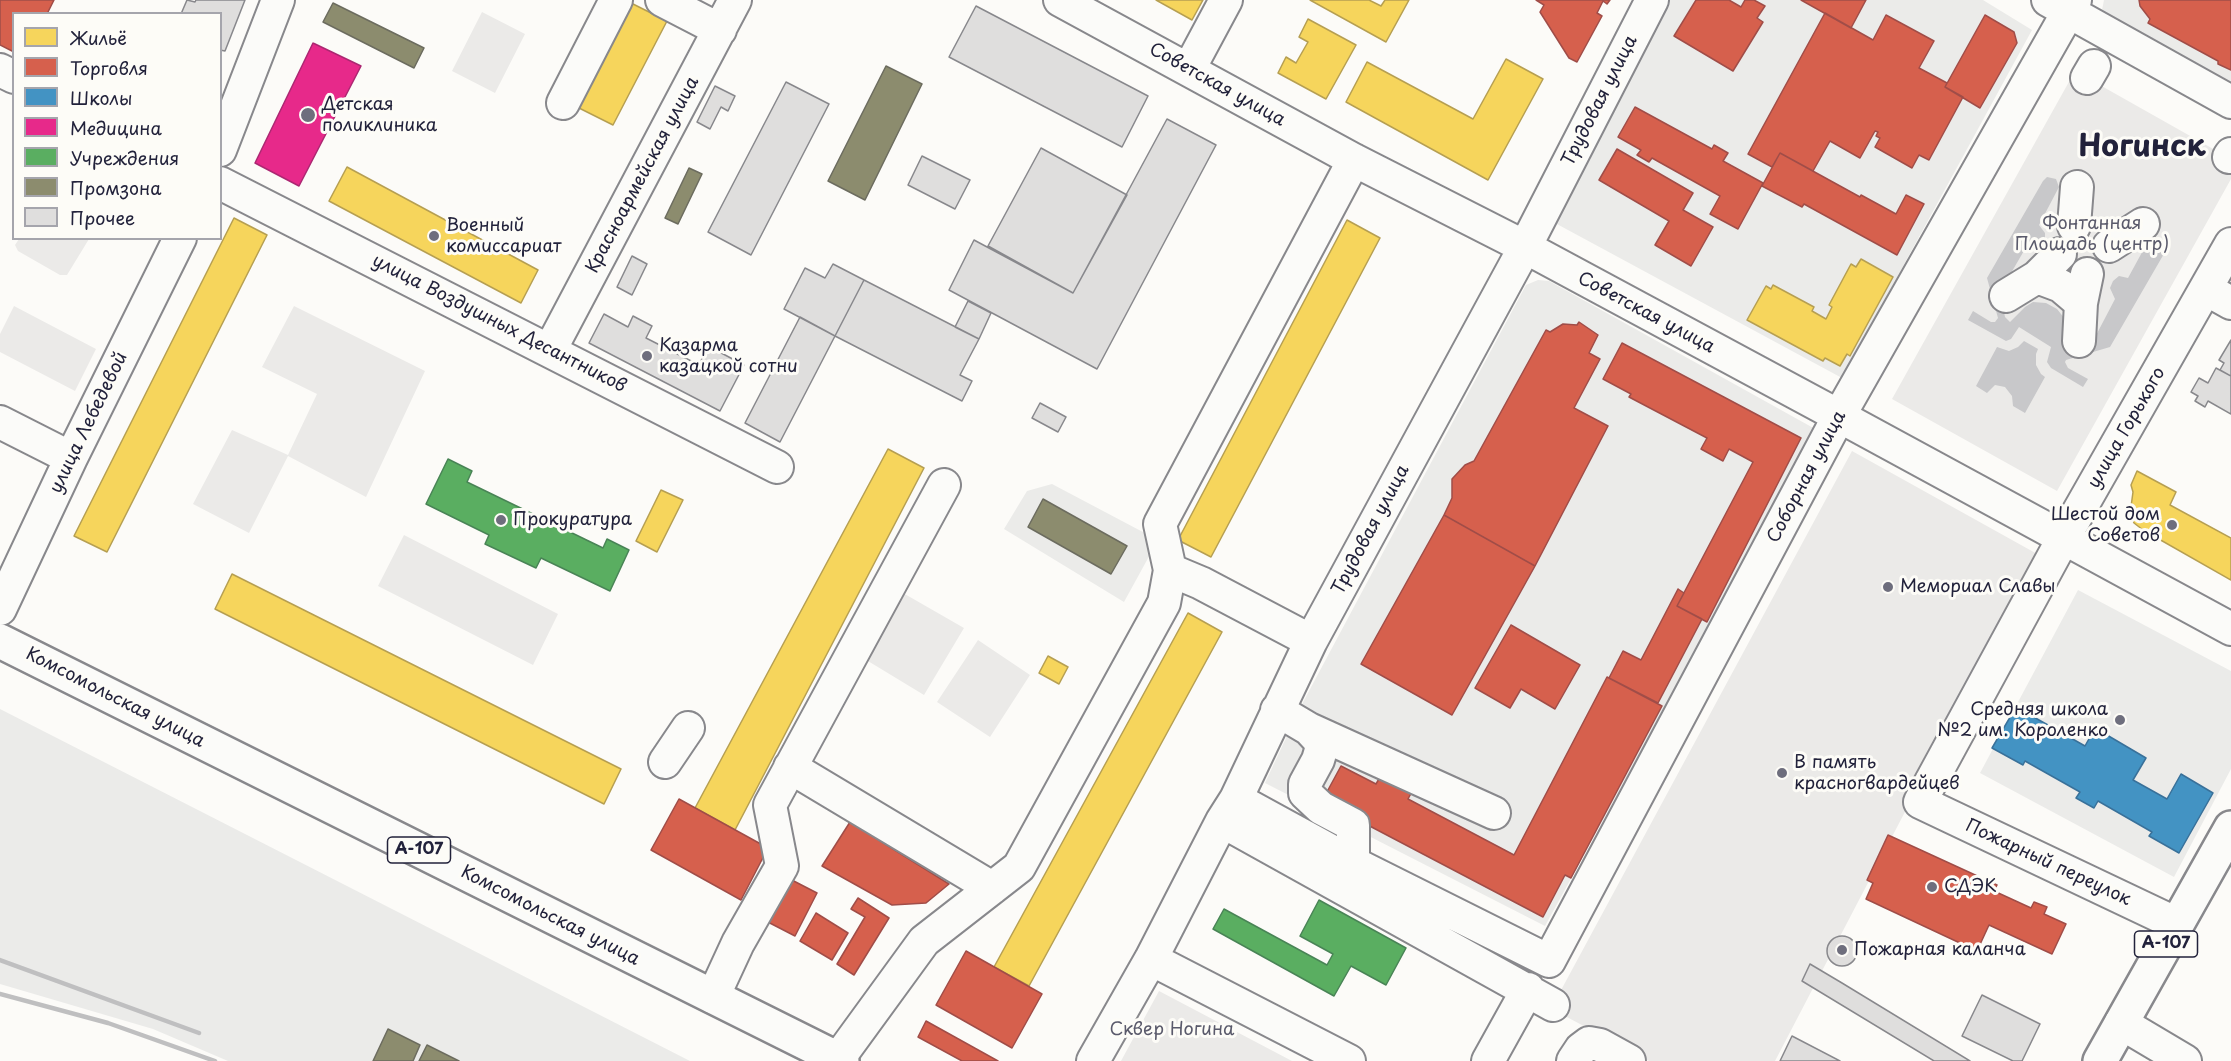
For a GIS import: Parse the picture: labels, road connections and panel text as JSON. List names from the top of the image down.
{
  "streets": {
    "main road": ["Комсомольская улица", "А-107"],
    "street": [
      "Советская улица",
      "Трудовая улица",
      "Красноармейская улица",
      "улица Воздушных Десантников",
      "улица Лебедевой",
      "улица Горького",
      "Соборная улица",
      "Пожарный переулок"
    ]
  },
  "crossings": [
    ["Советская улица", "Трудовая улица"],
    ["Советская улица", "улица Горького"],
    ["Советская улица", "Соборная улица"],
    ["Красноармейская улица", "улица Воздушных Десантников"],
    ["улица Горького", "Пожарный переулок"],
    ["А-107", "Пожарный переулок"]
  ],
  "districts": ["Ногинск"],
  "parks": ["Фонтанная Площадь (центр)", "Сквер Ногина"],
  "places": [
    "Детская поликлиника",
    "Военный комиссариат",
    "Казарма казацкой сотни",
    "Прокуратура",
    "Шестой дом Советов",
    "Мемориал Славы",
    "Средняя школа №2 им. Короленко",
    "В память красногвардейцев",
    "СДЭК",
    "Пожарная каланча"
  ],
  "legend": [
    "Жильё",
    "Торговля",
    "Школы",
    "Медицина",
    "Учреждения",
    "Промзона",
    "Прочее"
  ]
}
